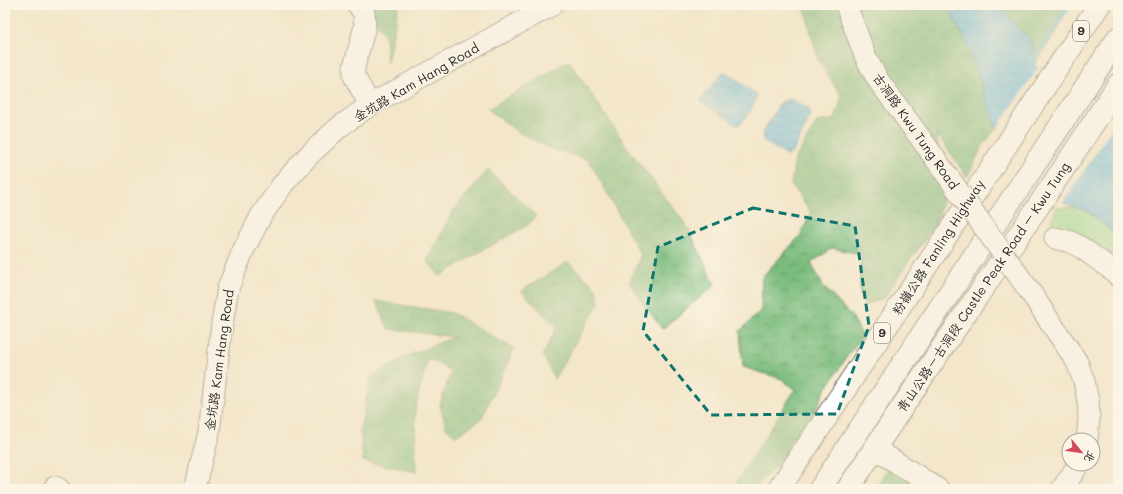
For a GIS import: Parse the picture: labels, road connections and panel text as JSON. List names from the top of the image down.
{
  "streets": {
    "main road": ["9", "粉嶺公路 Fanling Highway", "青山公路－古洞段 Castle Peak Road – Kwu Tung"],
    "street": ["金坑路 Kam Hang Road", "古洞路 Kwu Tung Road"]
  },
  "north": "bottom right"
}
